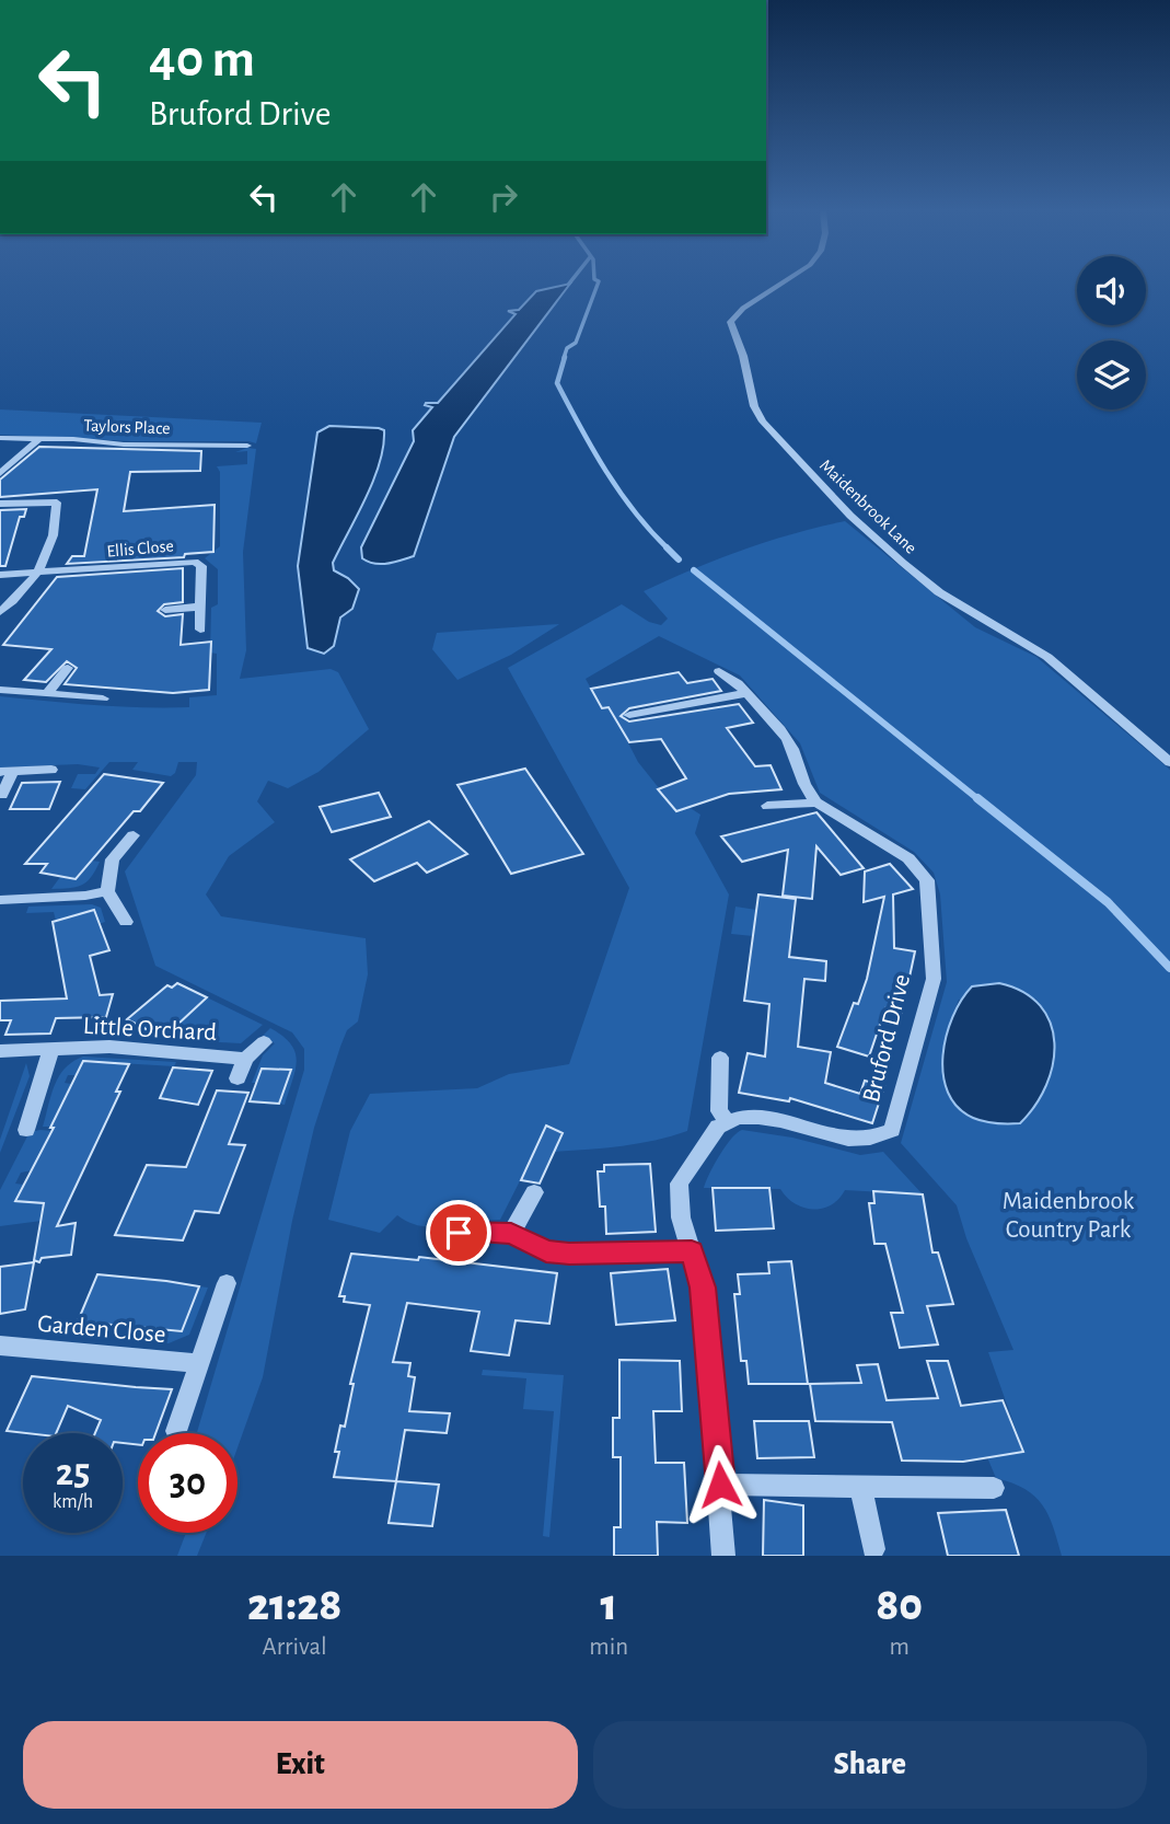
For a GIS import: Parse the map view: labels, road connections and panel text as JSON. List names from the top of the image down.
{
  "streets": {
    "street": [
      "Taylors Place",
      "Maidenbrook Lane",
      "Ellis Close",
      "Little Orchard",
      "Bruford Drive",
      "Garden Close"
    ]
  },
  "parks": ["Maidenbrook Country Park"],
  "page": {
    "turn": ["40 m", "Bruford Drive"],
    "speed": "25 km/h",
    "limit": "30",
    "eta": [
      "21:28",
      "Arrival",
      "1",
      "min",
      "80",
      "m"
    ],
    "buttons": ["Exit", "Share"]
  }
}
